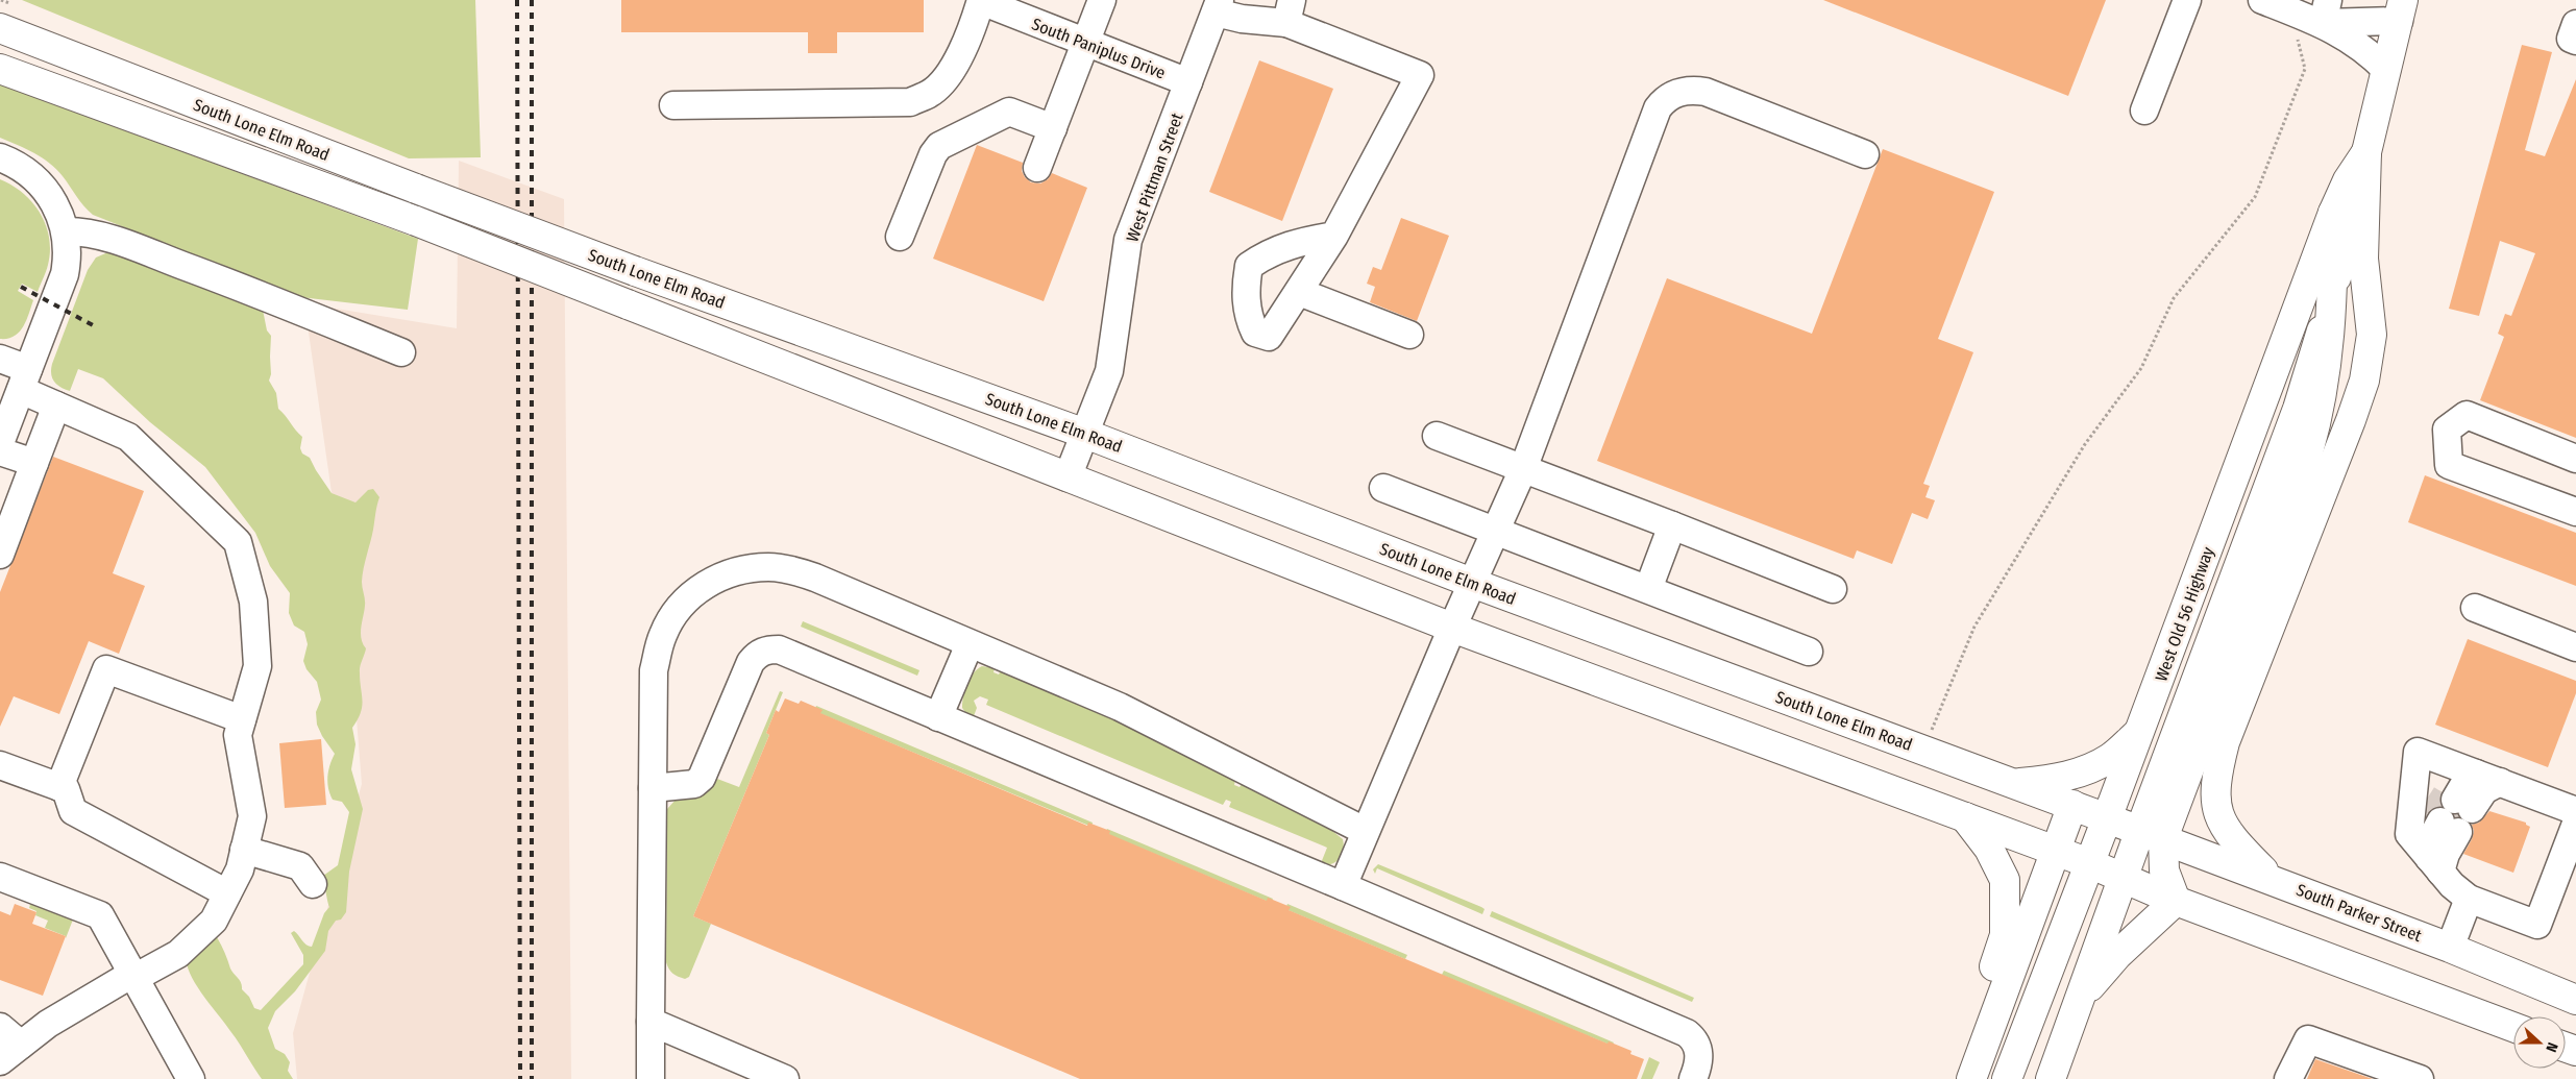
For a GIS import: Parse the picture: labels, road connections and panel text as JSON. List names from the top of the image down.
{
  "streets": {
    "main road": ["South Lone Elm Road", "West Old 56 Highway", "South Parker Street"],
    "street": ["South Paniplus Drive", "West Pittman Street"]
  },
  "crossings": [
    ["South Paniplus Drive", "West Pittman Street"],
    ["South Lone Elm Road", "West Pittman Street"],
    ["South Lone Elm Road", "West Old 56 Highway"],
    ["South Lone Elm Road", "South Parker Street"],
    ["West Old 56 Highway", "South Parker Street"]
  ],
  "north": "right"
}
